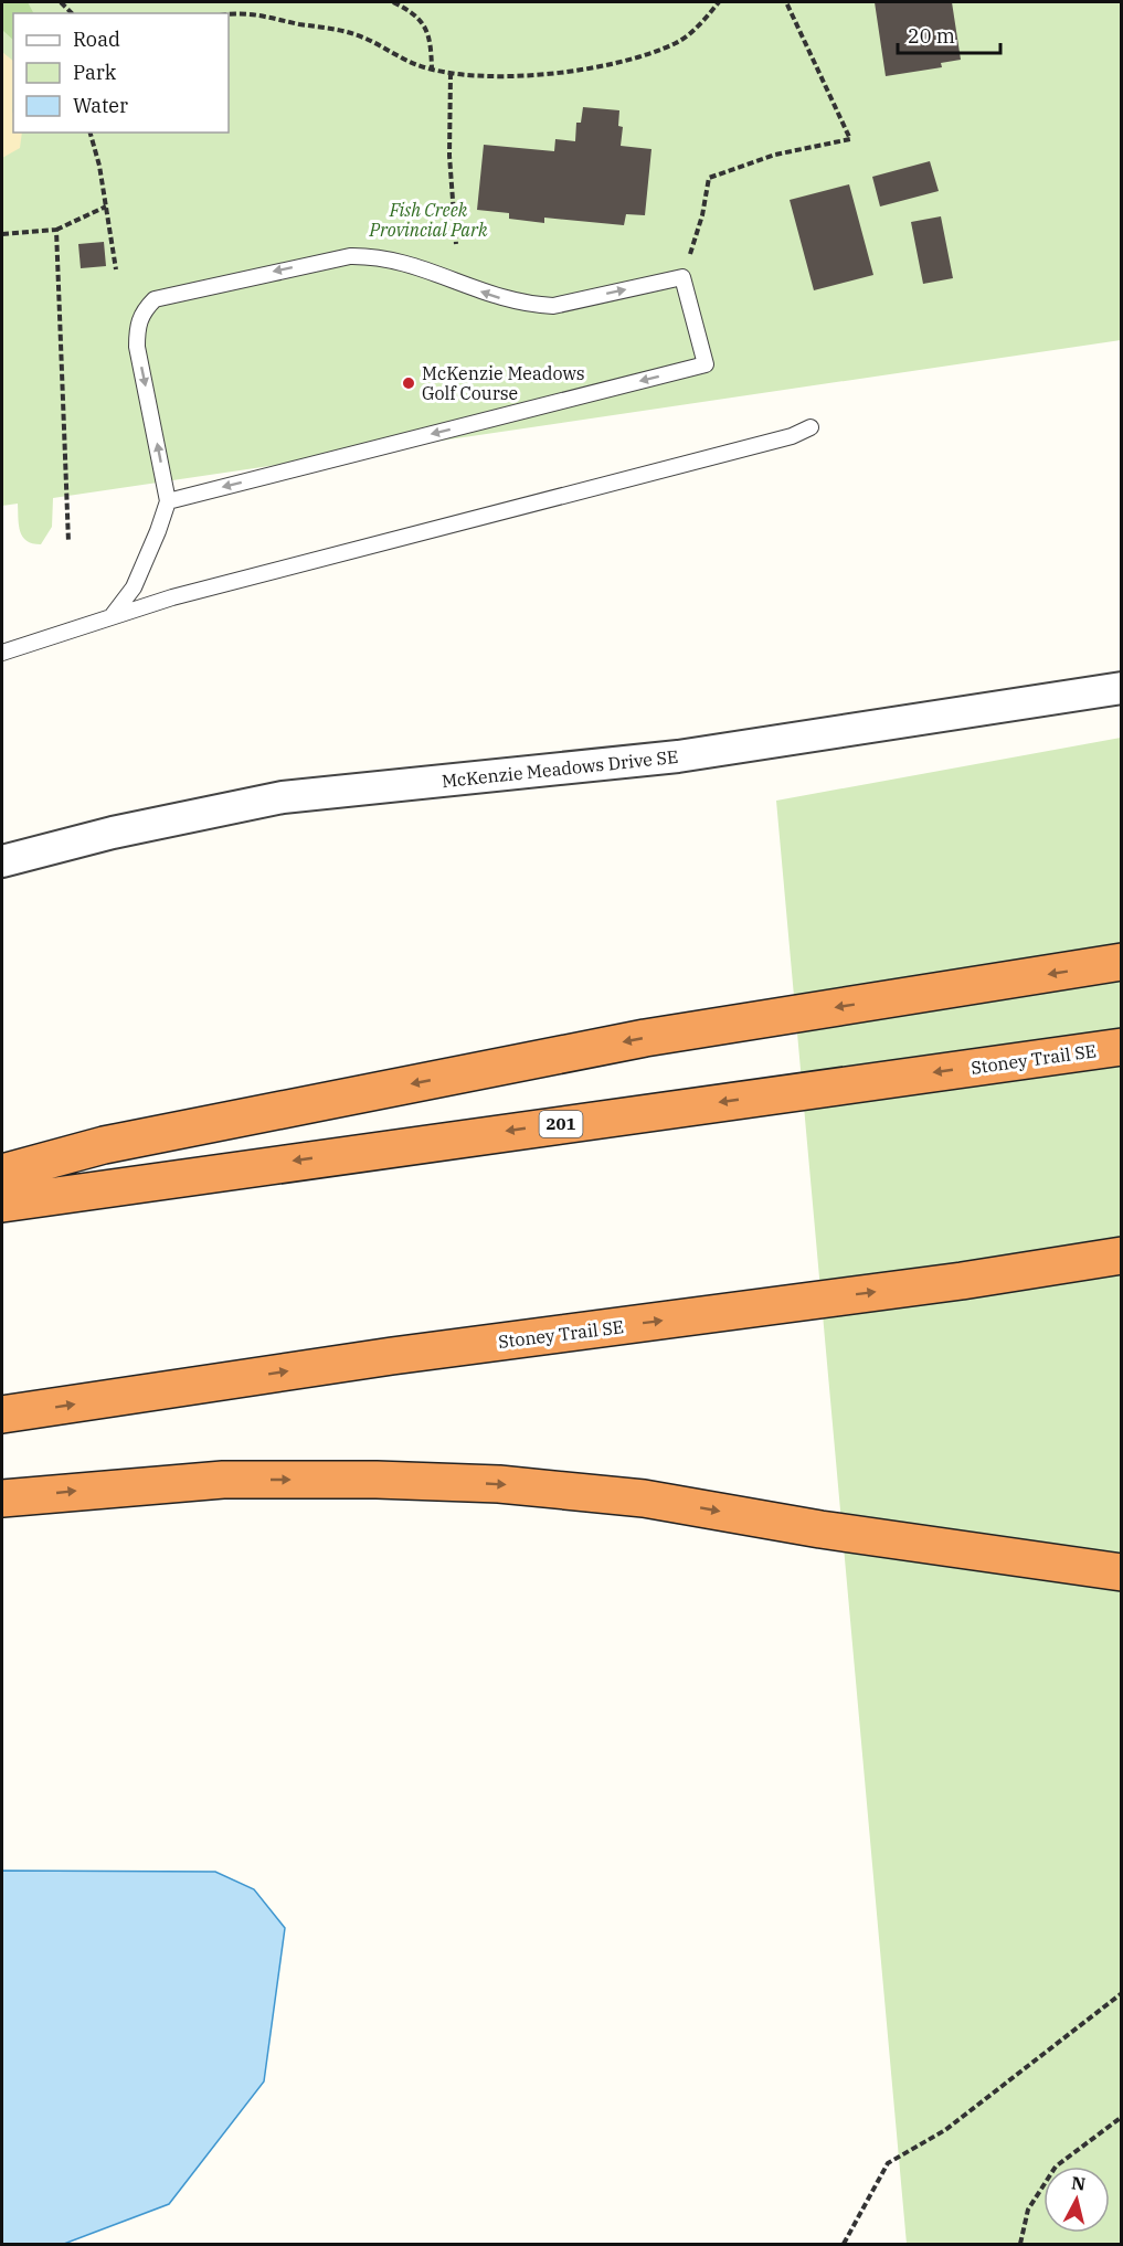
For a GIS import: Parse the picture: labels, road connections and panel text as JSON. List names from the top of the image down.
{
  "streets": {
    "highway": ["Stoney Trail SE", "201"],
    "street": ["McKenzie Meadows Drive SE"]
  },
  "parks": ["Fish Creek Provincial Park"],
  "places": ["McKenzie Meadows Golf Course"],
  "legend": ["Road", "Park", "Water"],
  "scale_bar": "20 m",
  "north": "top"
}
